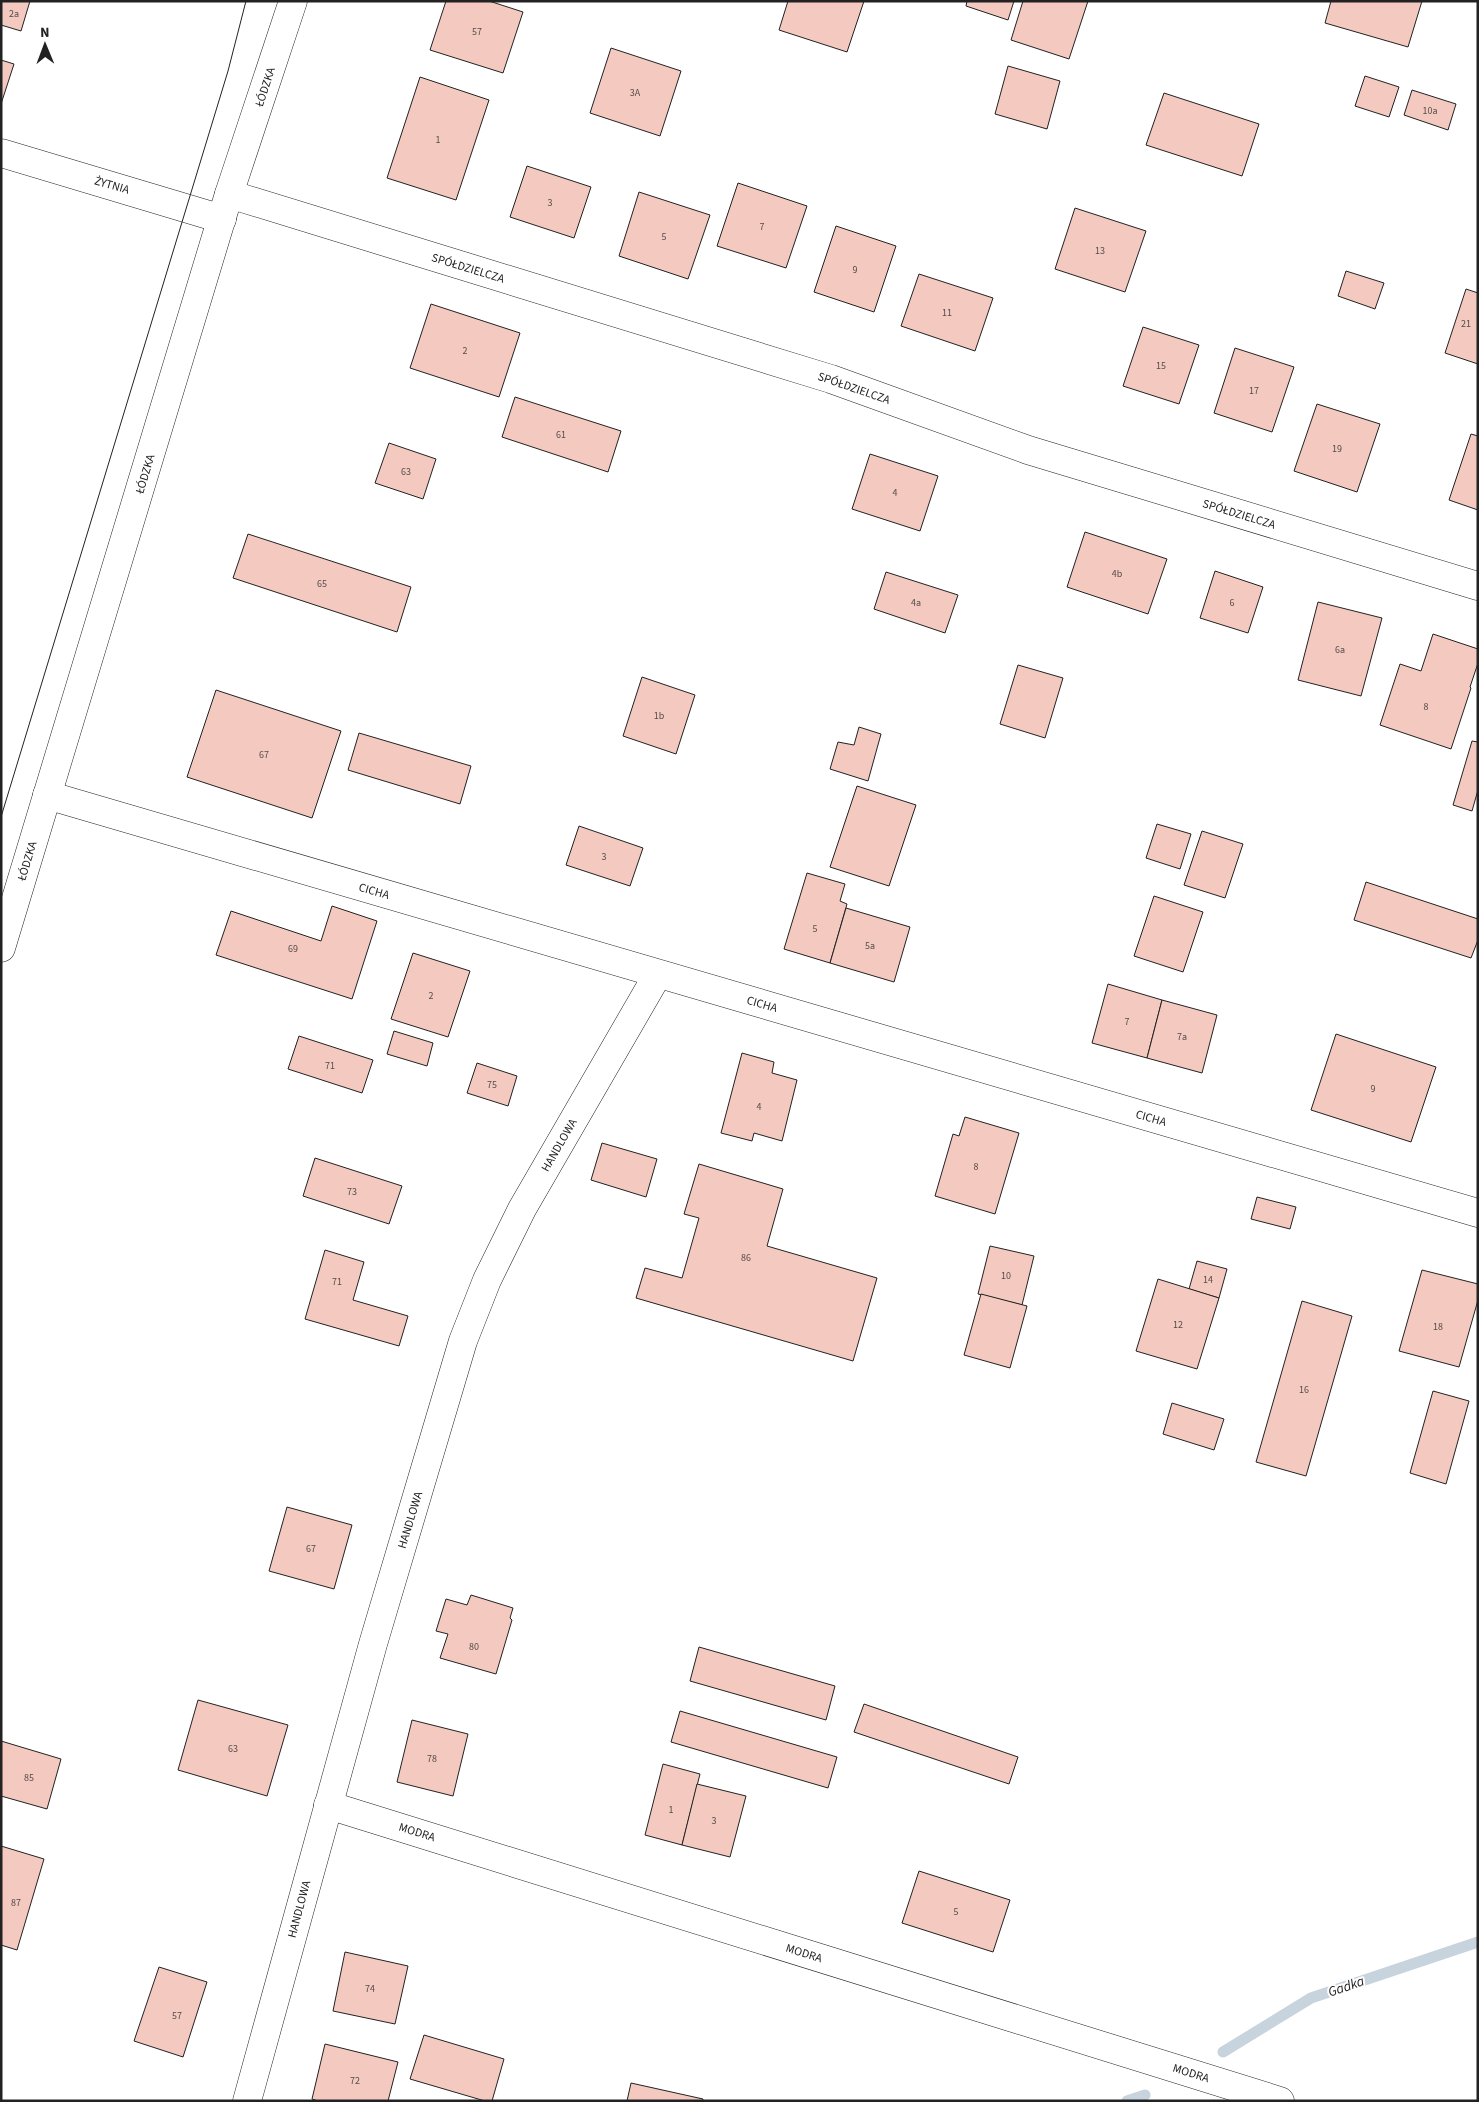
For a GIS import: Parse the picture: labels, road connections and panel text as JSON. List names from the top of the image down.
{
  "streets": {
    "street": [
      "ŁÓDZKA",
      "ŻYTNIA",
      "SPÓŁDZIELCZA",
      "CICHA",
      "HANDLOWA",
      "MODRA"
    ]
  },
  "crossings": [
    ["ŁÓDZKA", "ŻYTNIA"],
    ["ŁÓDZKA", "SPÓŁDZIELCZA"],
    ["ŁÓDZKA", "CICHA"],
    ["ŻYTNIA", "SPÓŁDZIELCZA"],
    ["CICHA", "HANDLOWA"],
    ["HANDLOWA", "MODRA"]
  ],
  "water": ["Gadka"],
  "house_numbers": [
    "2a",
    "57",
    "3A",
    "10a",
    "1",
    "3",
    "7",
    "5",
    "13",
    "9",
    "11",
    "21",
    "2",
    "15",
    "17",
    "61",
    "19",
    "63",
    "4",
    "4b",
    "65",
    "4a",
    "6",
    "6a",
    "8",
    "1b",
    "67",
    "3",
    "5",
    "5a",
    "69",
    "2",
    "7",
    "7a",
    "71",
    "75",
    "9",
    "4",
    "8",
    "73",
    "86",
    "10",
    "14",
    "71",
    "12",
    "18",
    "16",
    "67",
    "80",
    "63",
    "78",
    "85",
    "1",
    "3",
    "87",
    "5",
    "74",
    "57",
    "72"
  ],
  "north": "top"
}
